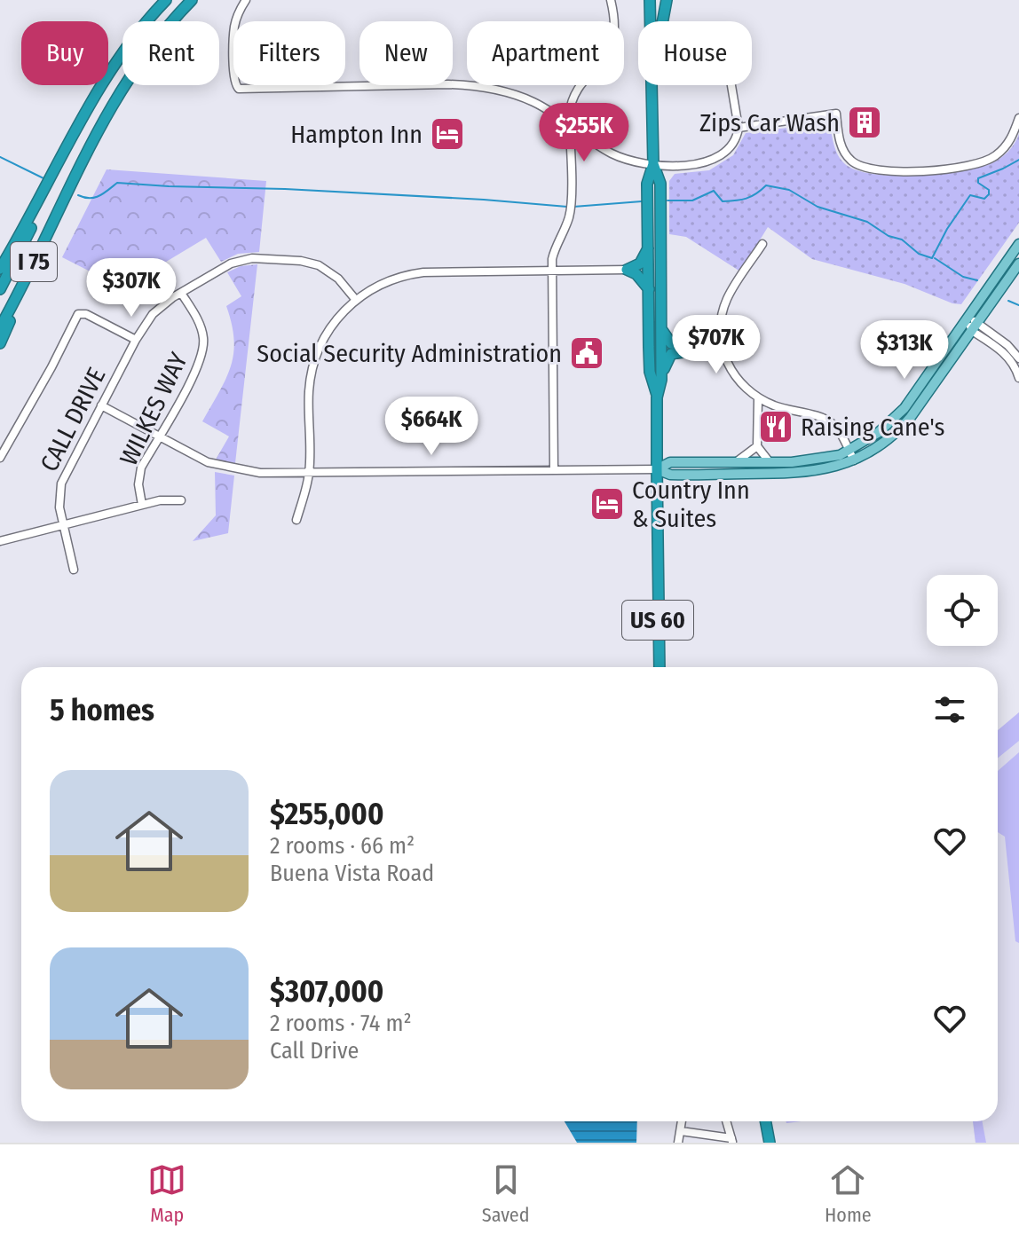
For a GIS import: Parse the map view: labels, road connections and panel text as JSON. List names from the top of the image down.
{
  "streets": {
    "highway": ["I 75", "US 60"],
    "street": ["WILKES WAY", "CALL DRIVE"]
  },
  "crossings": [
    ["WILKES WAY", "CALL DRIVE"]
  ],
  "places": {
    "building": ["Zips Car Wash"],
    "hotel": ["Hampton Inn", "Country Inn & Suites"],
    "public building": ["Social Security Administration"],
    "restaurant": ["Raising Cane's"]
  },
  "page": {
    "chip": [
      "Buy",
      "Rent",
      "Filters",
      "New",
      "Apartment",
      "House"
    ],
    "price": [
      "$255K",
      "$307K",
      "$707K",
      "$313K",
      "$664K"
    ],
    "heading": "5 homes",
    "list": [
      {
        "name": "$255,000",
        "note": "2 rooms · 66 m² · Buena Vista Road"
      },
      {
        "name": "$307,000",
        "note": "2 rooms · 74 m² · Call Drive"
      }
    ],
    "tabs": ["Map", "Saved", "Home"]
  }
}
